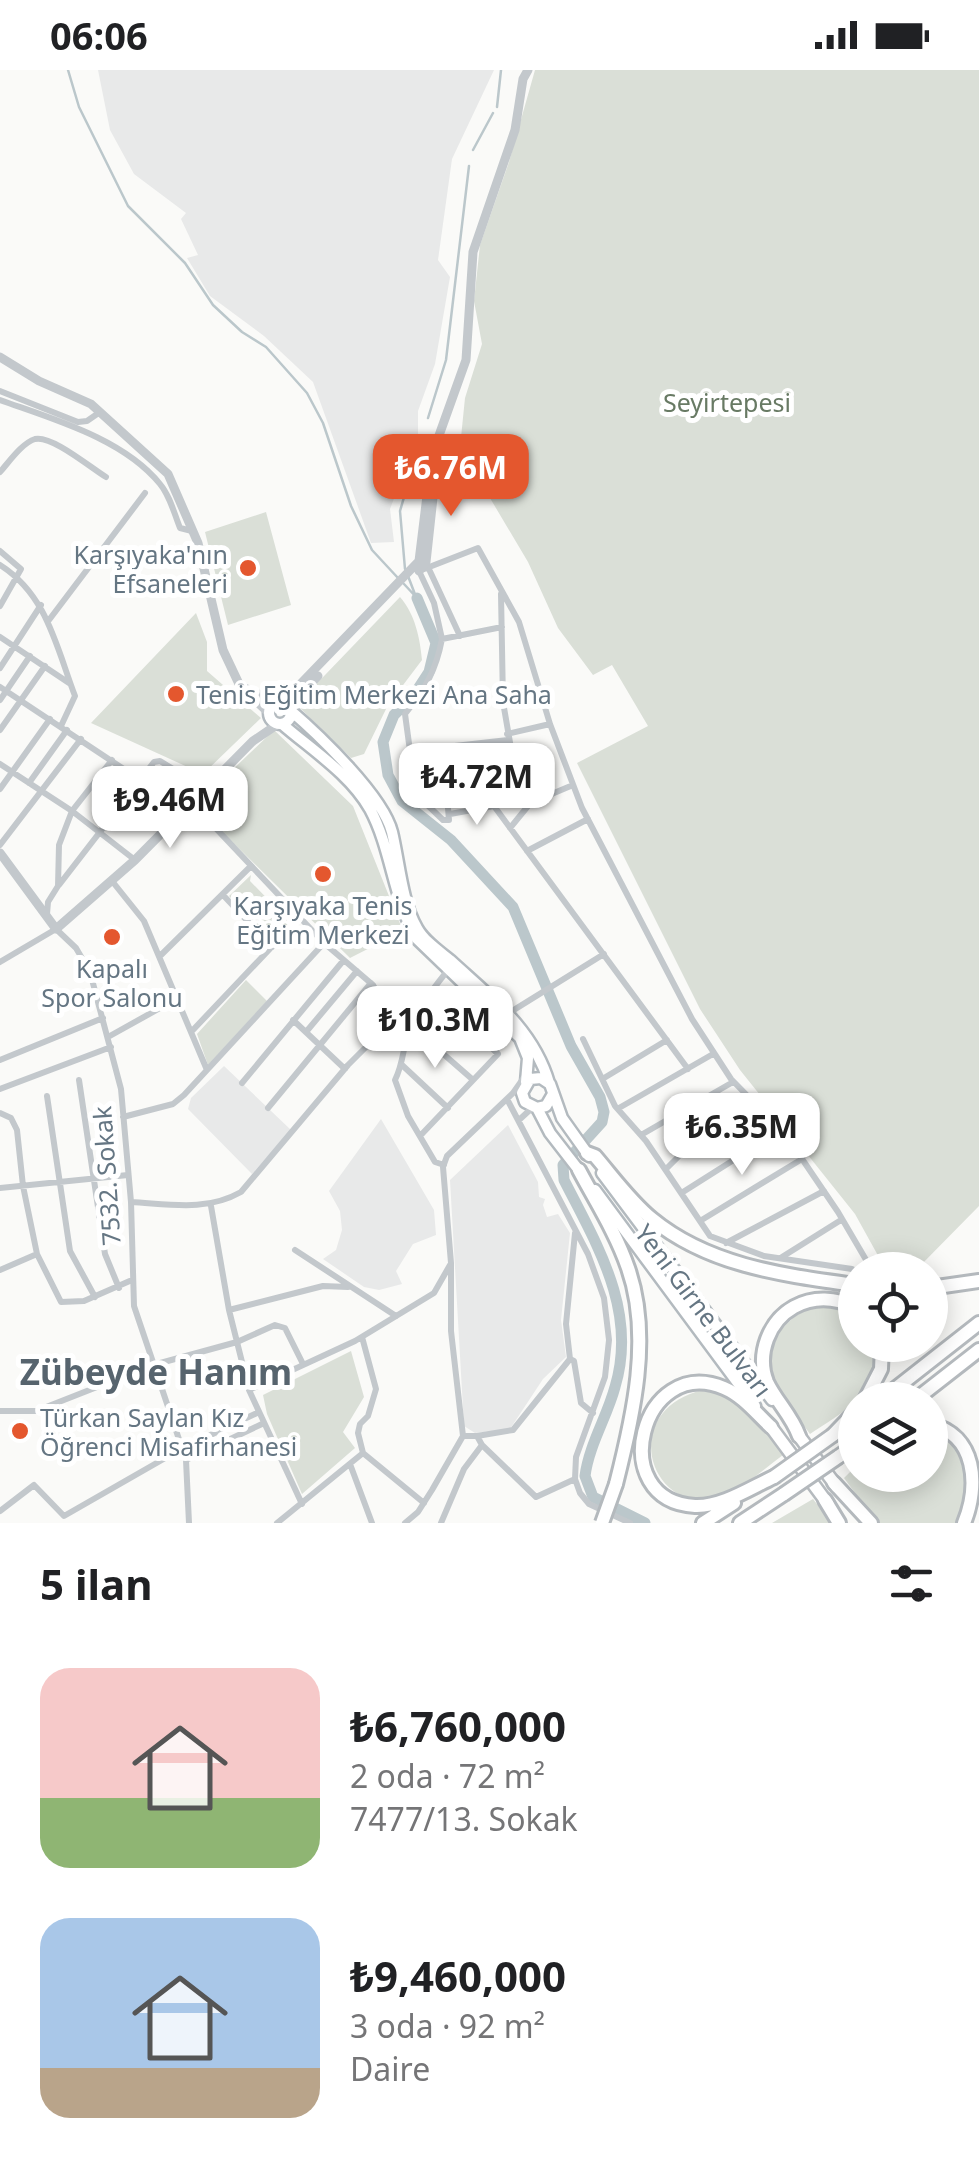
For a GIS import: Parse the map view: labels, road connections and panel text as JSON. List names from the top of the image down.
{
  "streets": {
    "main road": ["Yeni Girne Bulvarı"],
    "street": ["7532. Sokak"]
  },
  "districts": ["Zübeyde Hanım"],
  "parks": ["Seyirtepesi"],
  "places": [
    "Karşıyaka'nın Efsaneleri",
    "Tenis Eğitim Merkezi Ana Saha",
    "Karşıyaka Tenis Eğitim Merkezi",
    "Kapalı Spor Salonu",
    "Türkan Saylan Kız Öğrenci Misafirhanesi"
  ],
  "page": {
    "status": "06:06",
    "price": [
      "₺6.76M",
      "₺4.72M",
      "₺9.46M",
      "₺10.3M",
      "₺6.35M"
    ],
    "heading": "5 ilan",
    "list": [
      {
        "name": "₺6,760,000",
        "note": "2 oda · 72 m² · 7477/13. Sokak"
      },
      {
        "name": "₺9,460,000",
        "note": "3 oda · 92 m² · Daire"
      }
    ]
  }
}
